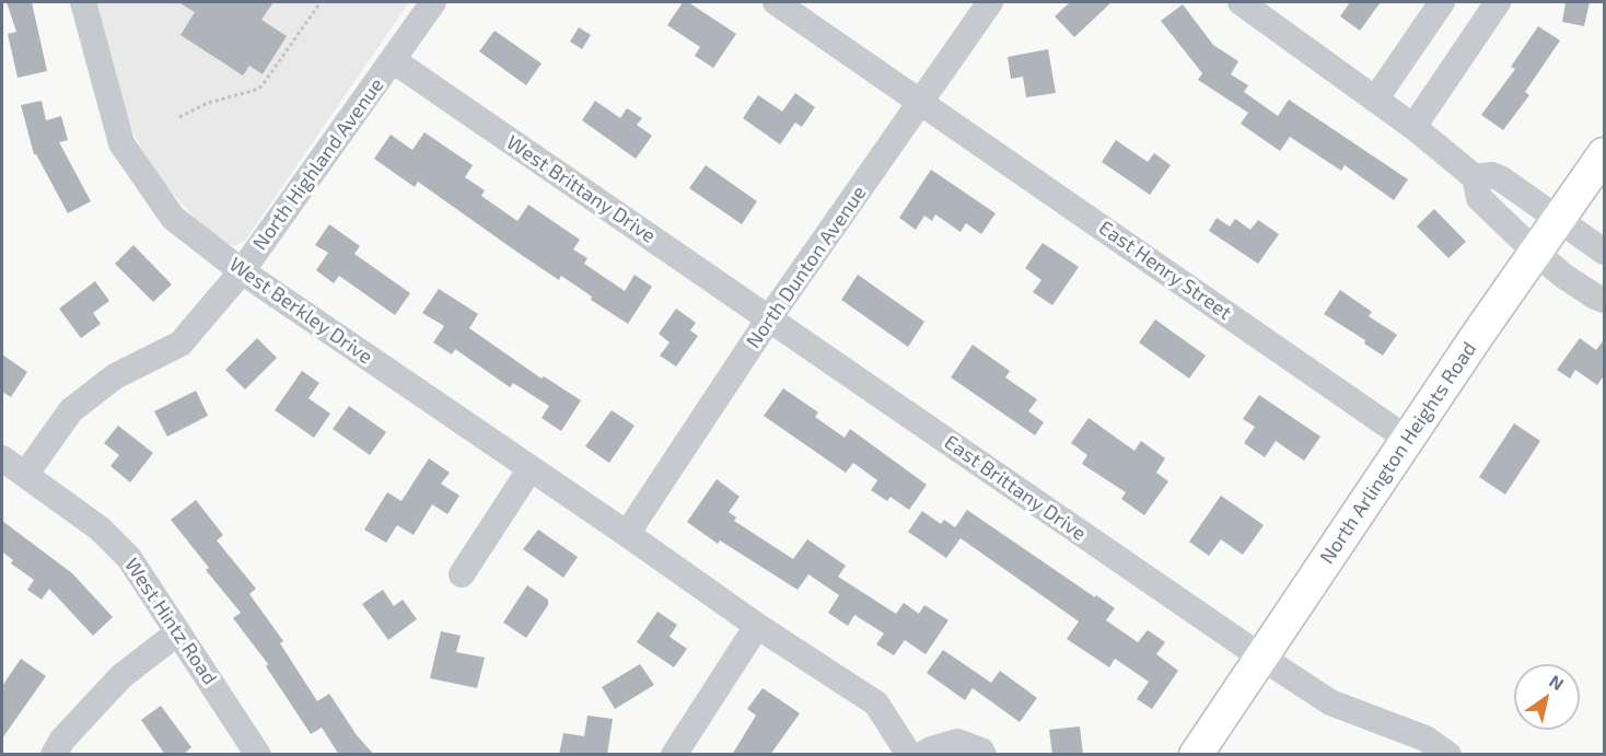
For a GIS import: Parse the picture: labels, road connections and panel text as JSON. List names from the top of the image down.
{
  "streets": {
    "main road": ["North Arlington Heights Road"],
    "street": [
      "North Highland Avenue",
      "West Brittany Drive",
      "North Dunton Avenue",
      "East Henry Street",
      "West Berkley Drive",
      "East Brittany Drive",
      "West Hintz Road"
    ]
  },
  "crossings": [
    ["North Highland Avenue", "West Brittany Drive"],
    ["North Highland Avenue", "West Berkley Drive"],
    ["North Highland Avenue", "West Hintz Road"],
    ["West Brittany Drive", "North Dunton Avenue"],
    ["West Brittany Drive", "East Brittany Drive"],
    ["North Dunton Avenue", "East Henry Street"],
    ["North Dunton Avenue", "West Berkley Drive"],
    ["North Dunton Avenue", "East Brittany Drive"],
    ["East Henry Street", "North Arlington Heights Road"],
    ["North Arlington Heights Road", "East Brittany Drive"]
  ],
  "north": "top right"
}
